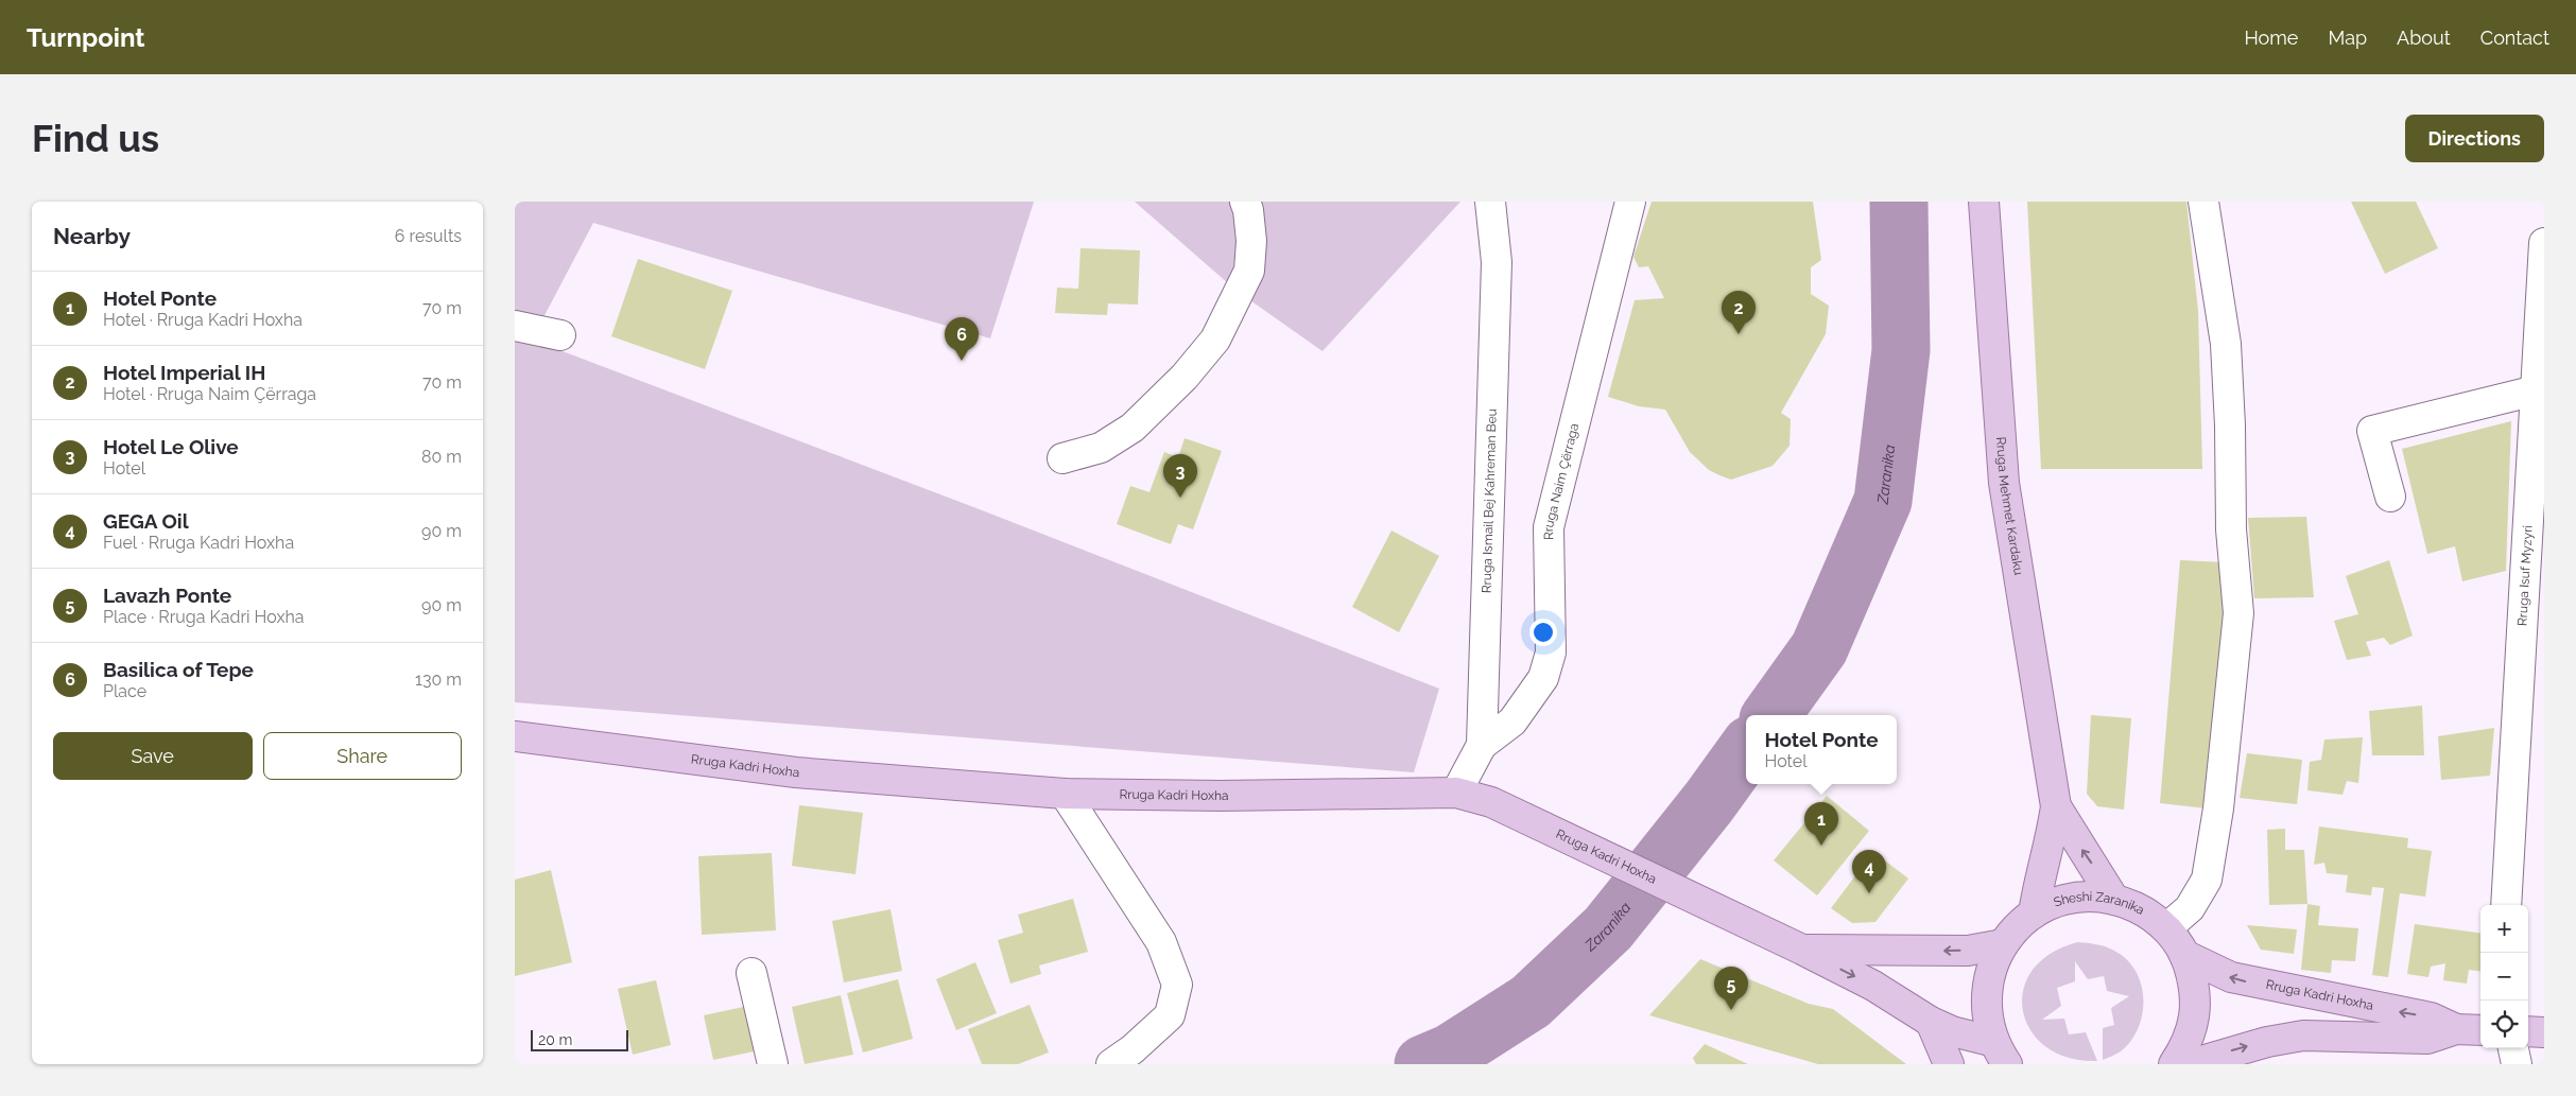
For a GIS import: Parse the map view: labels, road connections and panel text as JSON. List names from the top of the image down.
{
  "streets": {
    "main road": ["Rruga Mehmet Kardaku", "Rruga Kadri Hoxha", "Sheshi Zaranika"],
    "street": ["Rruga Naim Çërraga", "Rruga Ismail Bej Kahreman Beu", "Rruga Isuf Myzyri"]
  },
  "crossings": [
    ["Rruga Naim Çërraga", "Rruga Ismail Bej Kahreman Beu"],
    ["Rruga Ismail Bej Kahreman Beu", "Rruga Kadri Hoxha"],
    ["Rruga Mehmet Kardaku", "Sheshi Zaranika"],
    ["Rruga Kadri Hoxha", "Sheshi Zaranika"]
  ],
  "water": ["Zaranika"],
  "scale_bar": "20 m",
  "page": {
    "header": "Turnpoint",
    "nav": [
      "Home",
      "Map",
      "About",
      "Contact"
    ],
    "buttons": [
      "Directions",
      ["Save", "Share"]
    ],
    "title": "Find us",
    "heading": ["Nearby", "6 results"],
    "list": [
      {
        "mark": "1",
        "name": "Hotel Ponte",
        "note": "Hotel · Rruga Kadri Hoxha",
        "value": "70 m"
      },
      {
        "mark": "2",
        "name": "Hotel Imperial IH",
        "note": "Hotel · Rruga Naim Çërraga",
        "value": "70 m"
      },
      {
        "mark": "3",
        "name": "Hotel Le Olive",
        "note": "Hotel",
        "value": "80 m"
      },
      {
        "mark": "4",
        "name": "GEGA Oil",
        "note": "Fuel · Rruga Kadri Hoxha",
        "value": "90 m"
      },
      {
        "mark": "5",
        "name": "Lavazh Ponte",
        "note": "Place · Rruga Kadri Hoxha",
        "value": "90 m"
      },
      {
        "mark": "6",
        "name": "Basilica of Tepe",
        "note": "Place",
        "value": "130 m"
      }
    ],
    "pins": [
      "2",
      "6",
      "3",
      "1",
      "4",
      "5"
    ],
    "popup": ["Hotel Ponte", "Hotel"],
    "map_buttons": ["+", "−"],
    "scale": "20 m"
  }
}
